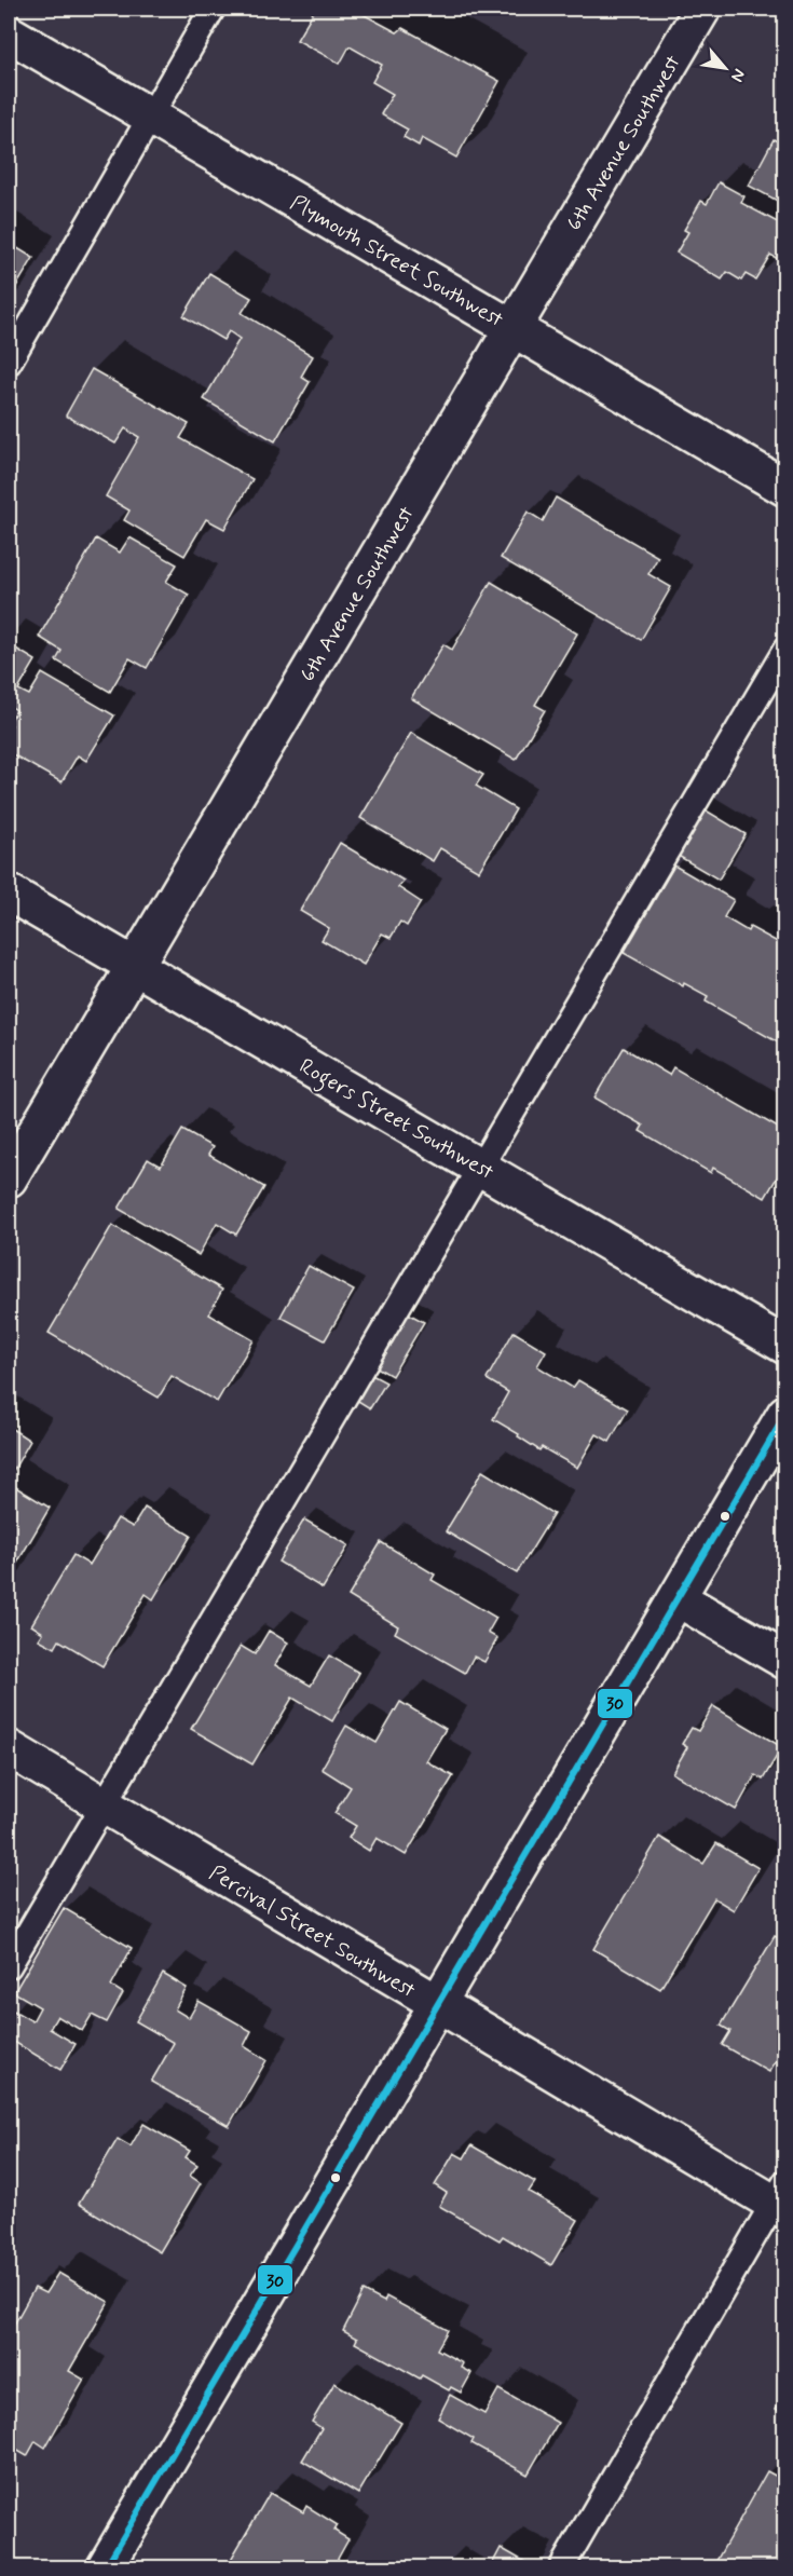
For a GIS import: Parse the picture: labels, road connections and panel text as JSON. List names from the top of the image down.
{
  "streets": {
    "street": [
      "6th Avenue Southwest",
      "Plymouth Street Southwest",
      "Rogers Street Southwest",
      "Percival Street Southwest"
    ]
  },
  "crossings": [
    ["6th Avenue Southwest", "Plymouth Street Southwest"],
    ["6th Avenue Southwest", "Rogers Street Southwest"]
  ],
  "lines": ["transit line 30"],
  "north": "bottom right"
}
